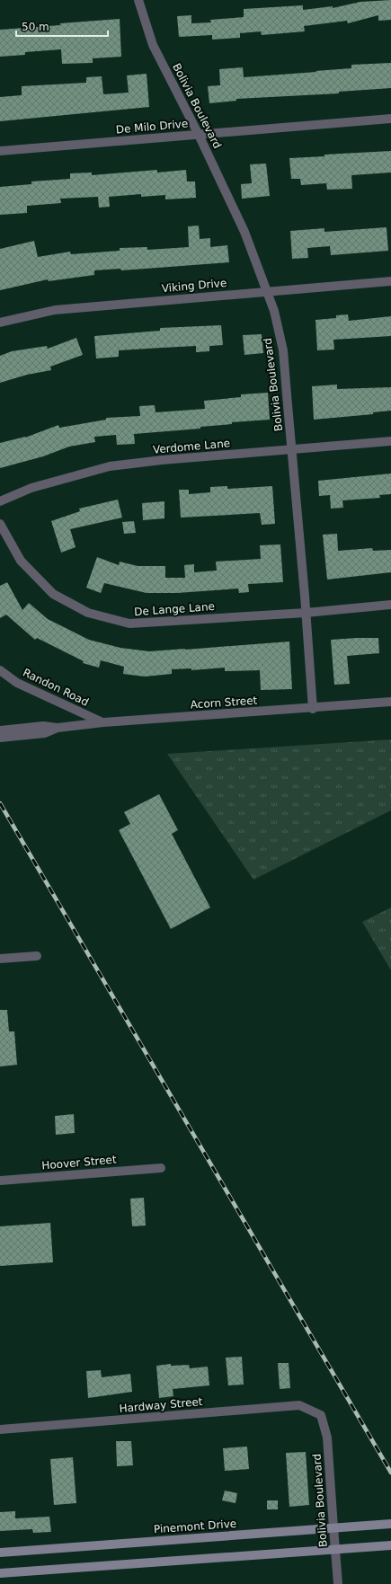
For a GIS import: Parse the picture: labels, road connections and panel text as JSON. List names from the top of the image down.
{
  "streets": {
    "main road": ["Pinemont Drive"],
    "street": [
      "Bolivia Boulevard",
      "De Milo Drive",
      "Viking Drive",
      "Verdome Lane",
      "De Lange Lane",
      "Randon Road",
      "Acorn Street",
      "Hoover Street",
      "Hardway Street"
    ]
  },
  "crossings": [
    ["Bolivia Boulevard", "De Milo Drive"],
    ["Bolivia Boulevard", "Viking Drive"],
    ["Bolivia Boulevard", "Verdome Lane"],
    ["Bolivia Boulevard", "De Lange Lane"],
    ["Bolivia Boulevard", "Acorn Street"],
    ["Bolivia Boulevard", "Hardway Street"],
    ["Bolivia Boulevard", "Pinemont Drive"],
    ["Randon Road", "Acorn Street"]
  ],
  "scale_bar": "50 m"
}
